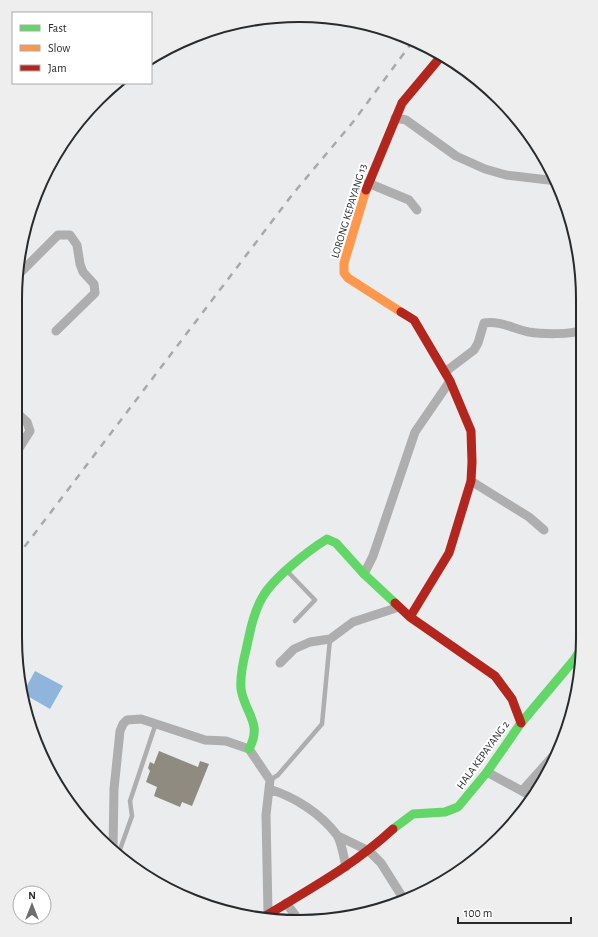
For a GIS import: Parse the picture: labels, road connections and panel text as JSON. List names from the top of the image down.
{
  "streets": {
    "street": ["LORONG KEPAYANG 13", "HALA KEPAYANG 2"]
  },
  "legend": ["Fast", "Slow", "Jam"],
  "scale_bar": "100 m",
  "north": "top"
}
